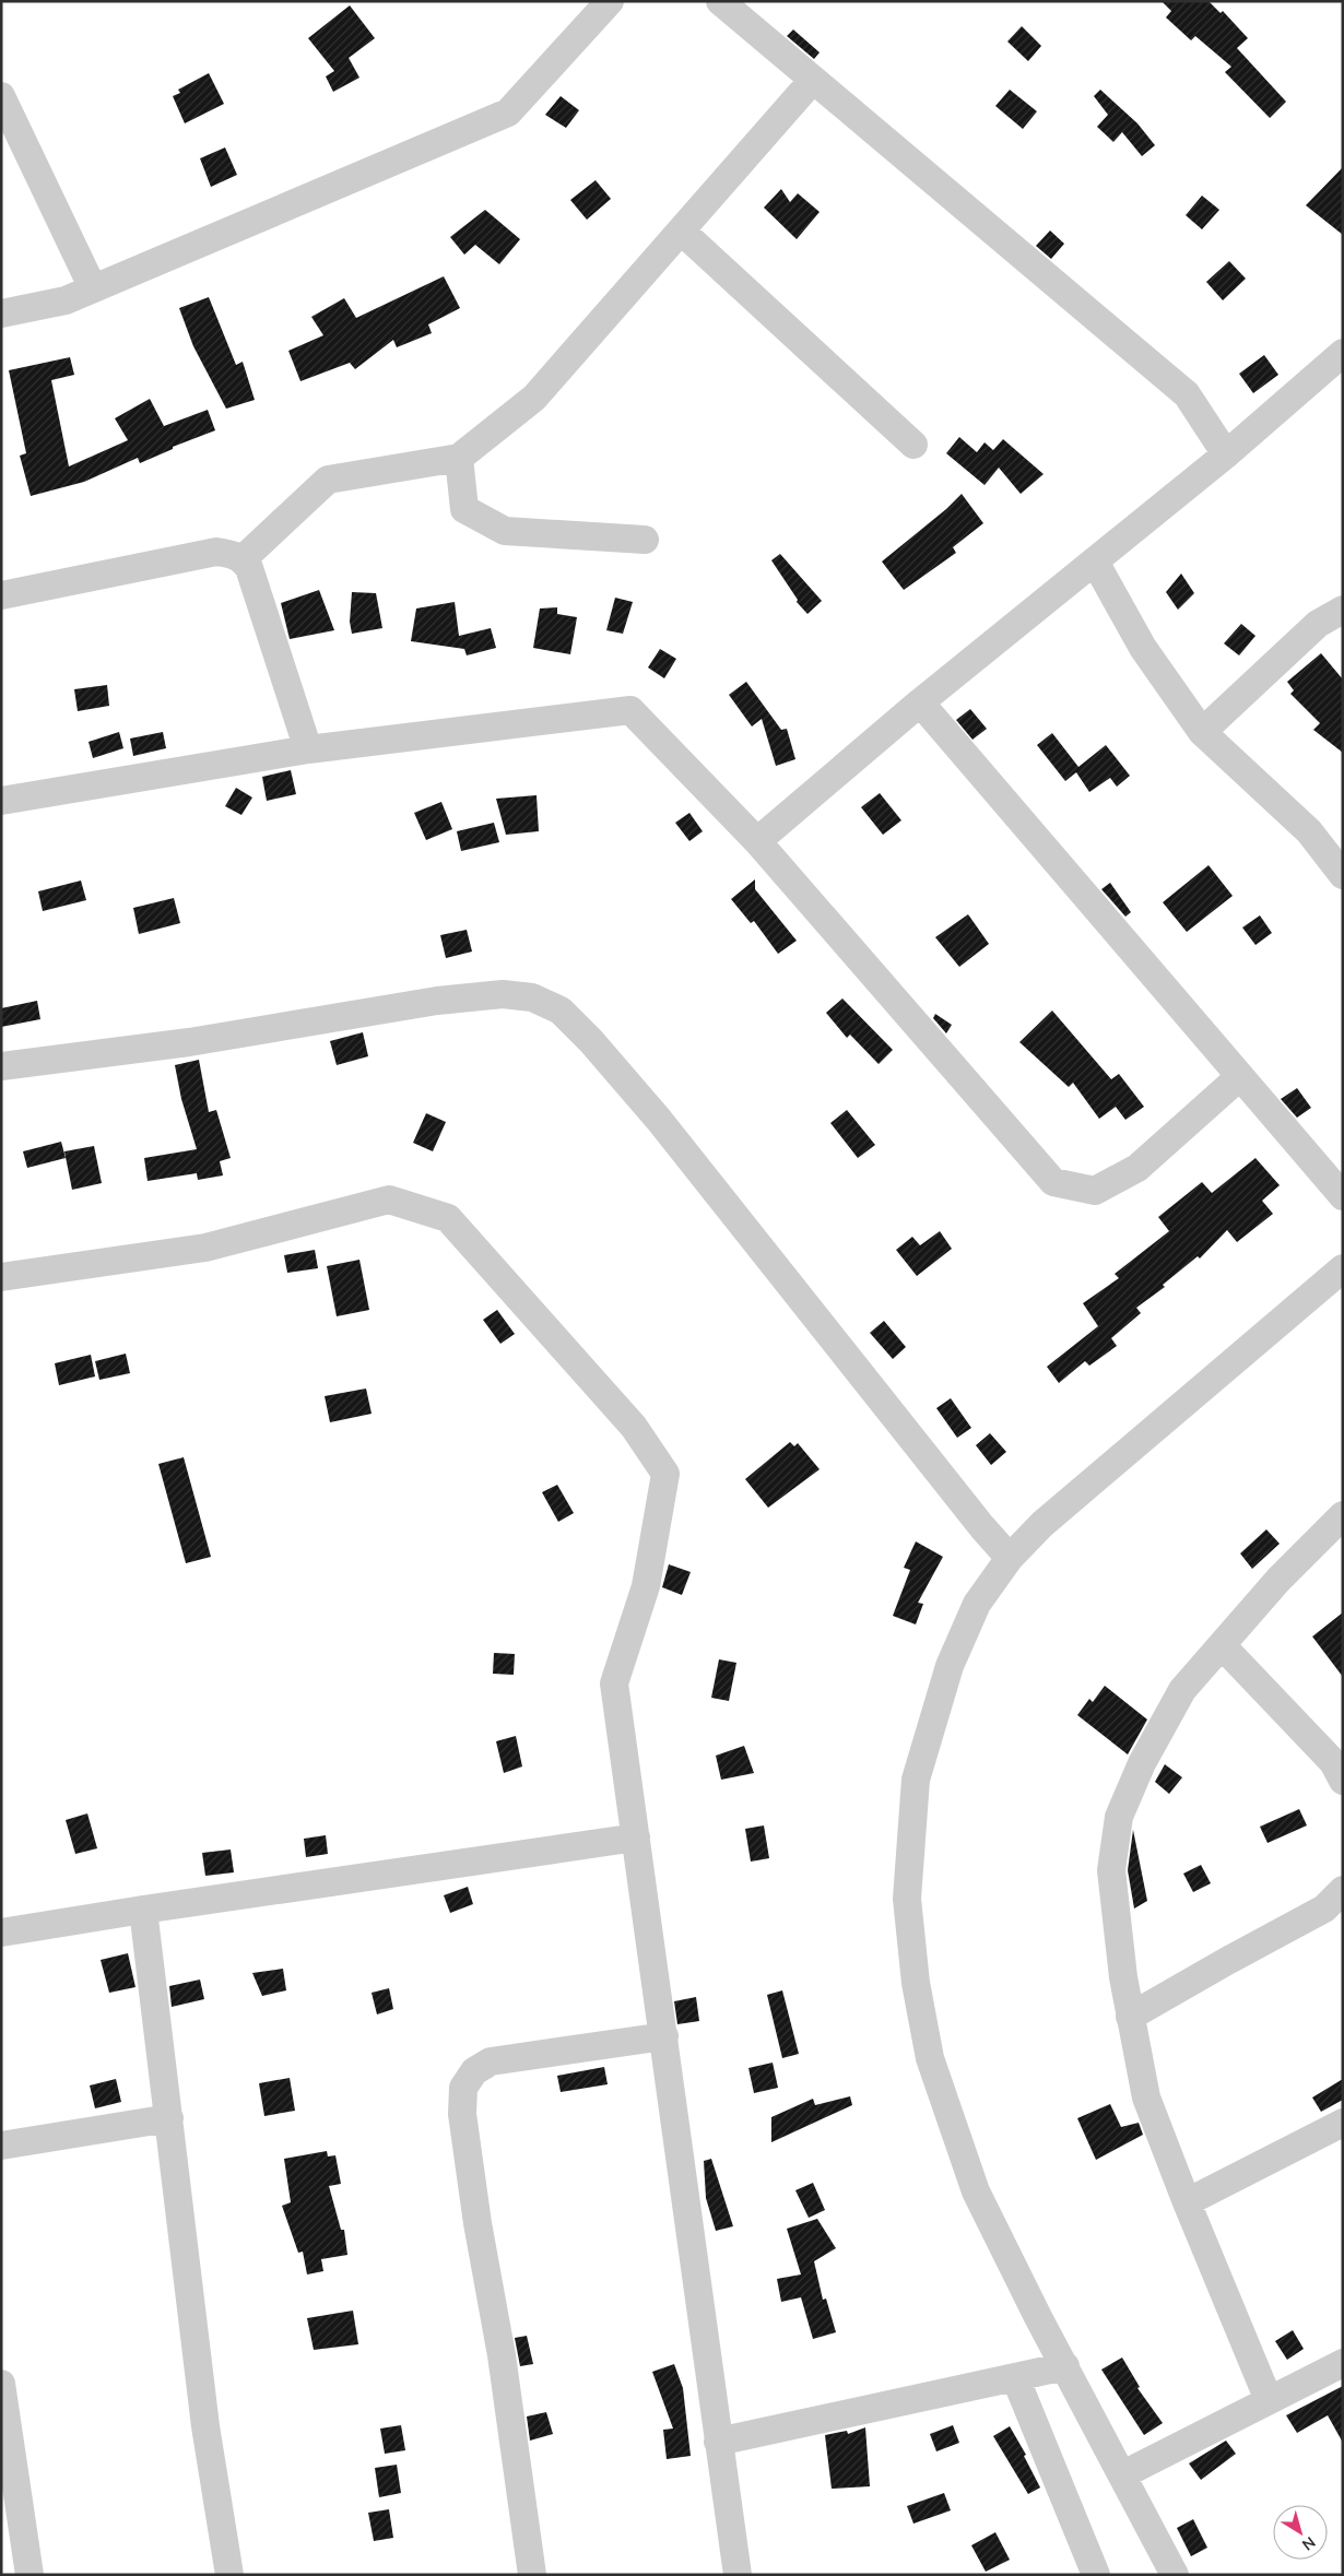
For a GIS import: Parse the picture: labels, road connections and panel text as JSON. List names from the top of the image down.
{
  "north": "bottom right"
}
